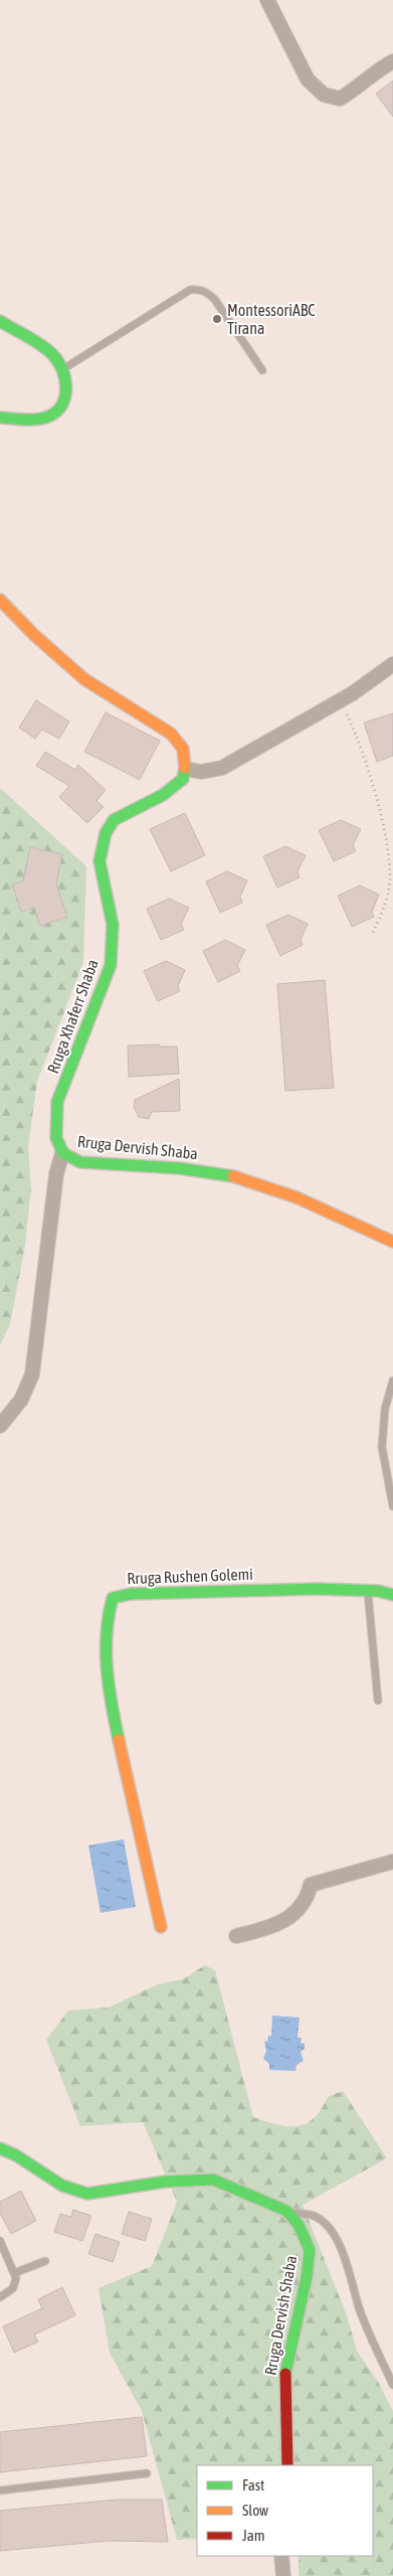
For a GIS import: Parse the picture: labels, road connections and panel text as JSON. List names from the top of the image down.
{
  "streets": {
    "street": ["Rruga Xhaferr Shaba", "Rruga Dervish Shaba", "Rruga Rushen Golemi"]
  },
  "crossings": [
    ["Rruga Xhaferr Shaba", "Rruga Dervish Shaba"]
  ],
  "places": ["MontessoriABC Tirana"],
  "legend": ["Fast", "Slow", "Jam"]
}
